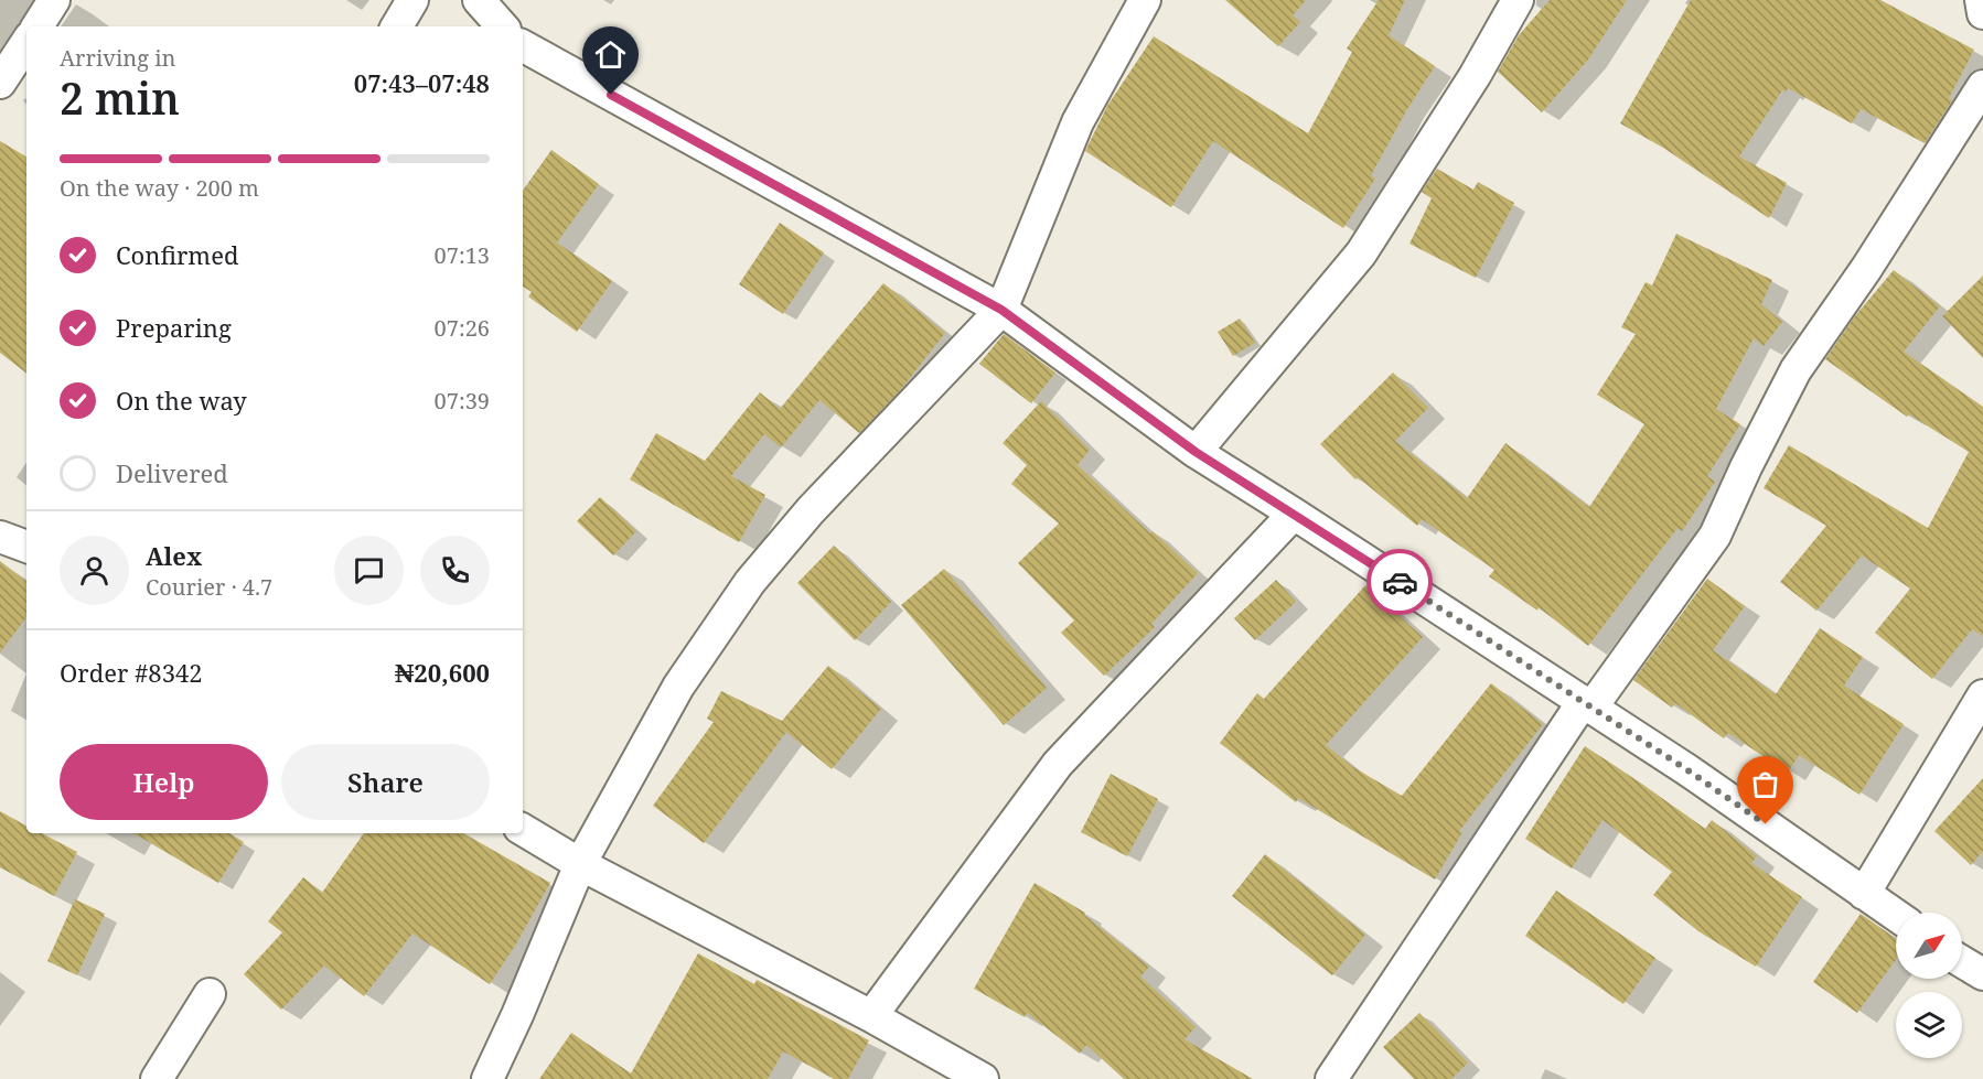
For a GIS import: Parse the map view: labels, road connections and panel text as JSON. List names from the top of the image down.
{
  "north": "top right",
  "page": {
    "heading": ["2 min", "Arriving in", "07:43–07:48"],
    "panel": [
      "Alex",
      "Courier · 4.7",
      "Order #8342",
      "₦20,600"
    ],
    "bar": "On the way · 200 m",
    "list": [
      ["Confirmed", "07:13"],
      ["Preparing", "07:26"],
      ["On the way", "07:39"],
      "Delivered"
    ],
    "buttons": ["Help", "Share"]
  }
}
